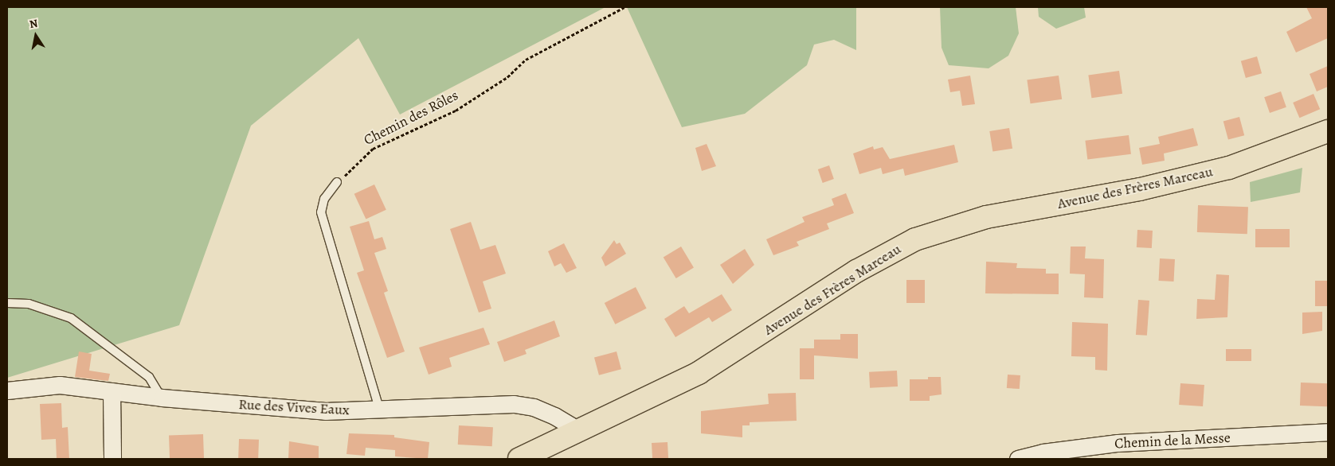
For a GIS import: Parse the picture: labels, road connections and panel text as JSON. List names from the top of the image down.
{
  "streets": {
    "main road": ["Avenue des Frères Marceau"],
    "street": ["Rue des Vives Eaux", "Chemin de la Messe"],
    "path": ["Chemin des Rôles"]
  },
  "crossings": [
    ["Avenue des Frères Marceau", "Rue des Vives Eaux"]
  ],
  "north": "top"
}
